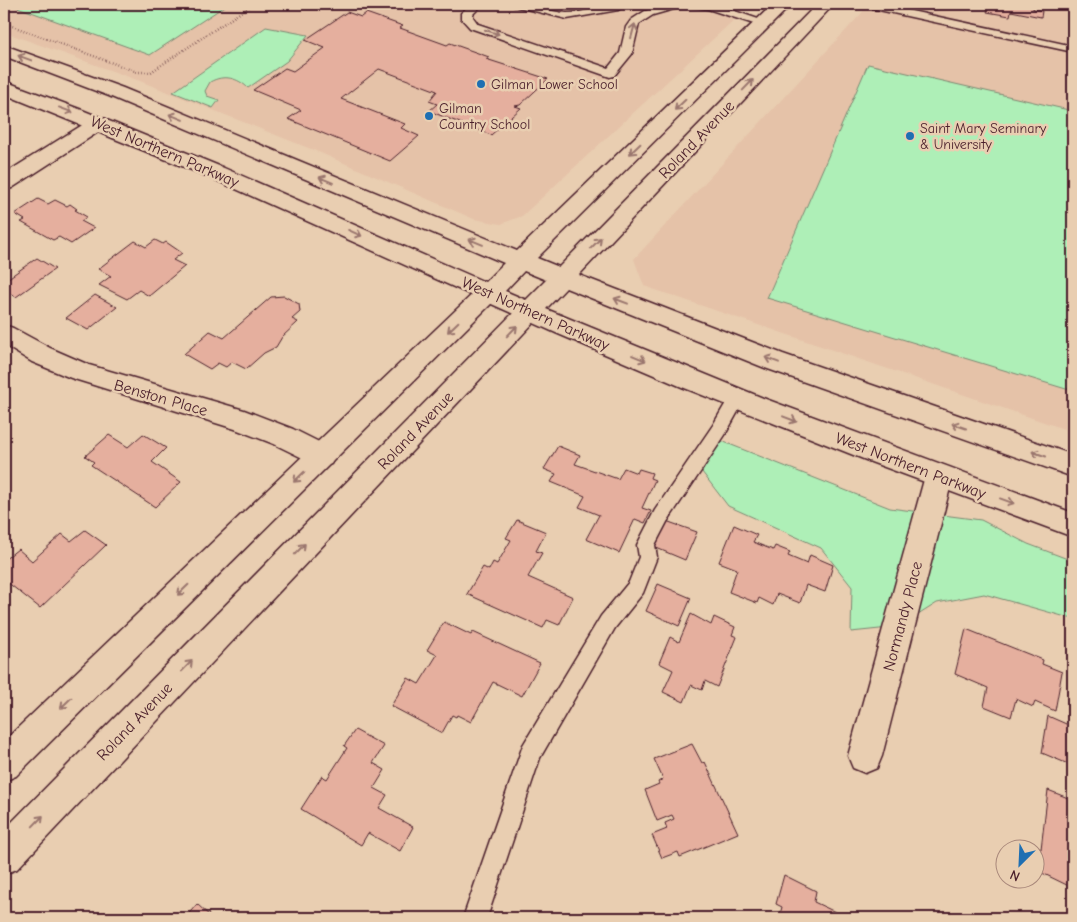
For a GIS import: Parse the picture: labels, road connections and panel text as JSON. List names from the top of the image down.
{
  "streets": {
    "main road": [
      "Roland Avenue",
      "West Northern Parkway",
      "Benston Place",
      "Normandy Place"
    ]
  },
  "crossings": [
    ["Roland Avenue", "West Northern Parkway"],
    ["West Northern Parkway", "Normandy Place"]
  ],
  "places": ["Gilman Lower School", "Gilman Country School", "Saint Mary Seminary & University"],
  "north": "bottom left"
}
